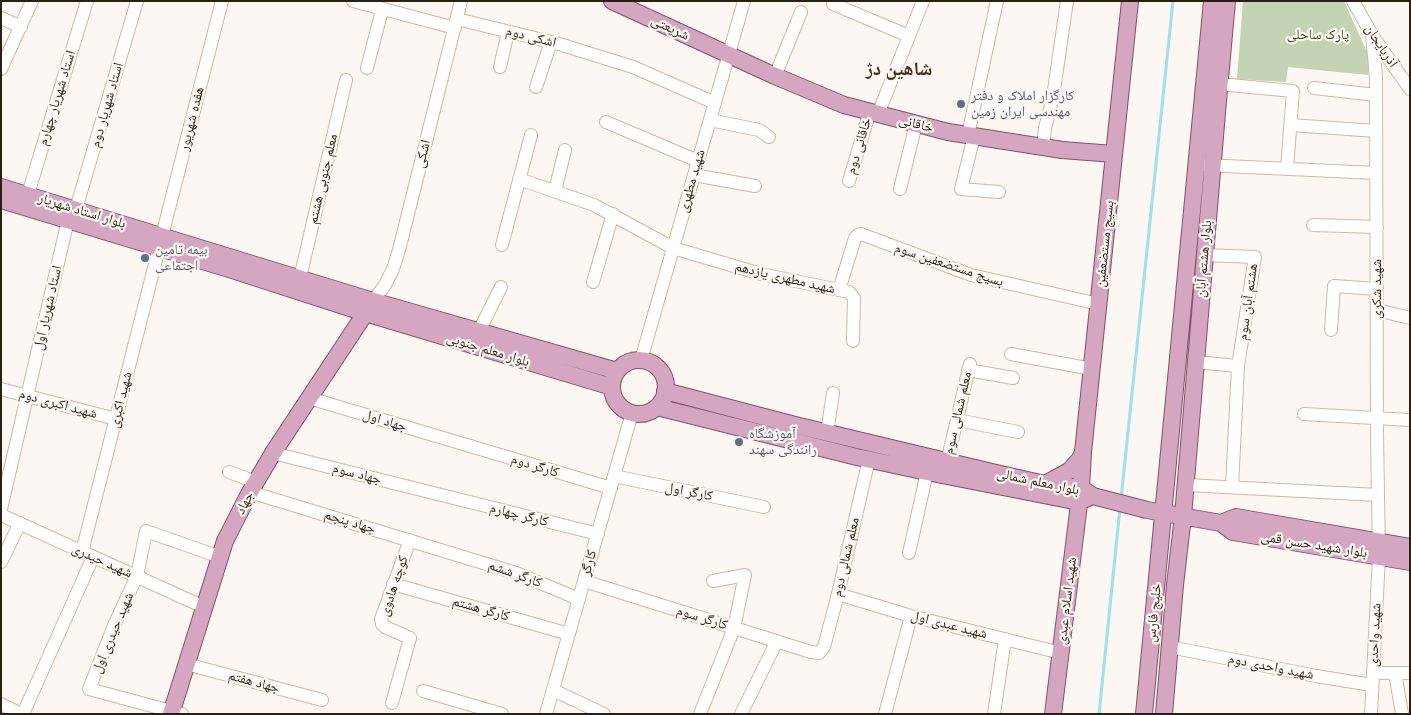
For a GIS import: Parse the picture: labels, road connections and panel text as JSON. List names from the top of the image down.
{
  "streets": {
    "main road": [
      "شریعتی",
      "خاقانی",
      "بلوار استاد شهریار",
      "بسیج مستضعفین",
      "بلوار هشتم آبان",
      "بلوار معلم جنوبی",
      "بلوار معلم شمالی",
      "جهاد",
      "بلوار شهید حسن قمی",
      "شهید اسلام عبدی",
      "خلیج فارس"
    ],
    "street": [
      "اشکی دوم",
      "آذربایجان",
      "استاد شهریار چهارم",
      "استاد شهریار دوم",
      "هفده شهریور",
      "خاقانی دوم",
      "اشکی",
      "معلم جنوبی هشتم",
      "شهید مطهری",
      "بسیج مستضعفین سوم",
      "شهید مطهری یازدهم",
      "شهید شکری",
      "هشتم آبان سوم",
      "استاد شهریار اول",
      "شهید اکبری",
      "شهید اکبری دوم",
      "معلم شمالی سوم",
      "جهاد اول",
      "کارگر دوم",
      "جهاد سوم",
      "کارگر اول",
      "کارگر چهارم",
      "جهاد پنجم",
      "معلم شمالی دوم",
      "شهید حیدری",
      "کارگر",
      "کارگر ششم",
      "کوچه هادوی",
      "کارگر هشتم",
      "کارگر سوم",
      "شهید عبدی اول",
      "شهید حیدری اول",
      "شهید واحدی",
      "شهید واحدی دوم",
      "جهاد هفتم"
    ]
  },
  "crossings": [
    ["شریعتی", "خاقانی"],
    ["شریعتی", "شهید مطهری"],
    ["اشکی دوم", "اشکی"],
    ["اشکی دوم", "شهید مطهری"],
    ["آذربایجان", "شهید شکری"],
    ["استاد شهریار چهارم", "بلوار استاد شهریار"],
    ["استاد شهریار دوم", "بلوار استاد شهریار"],
    ["استاد شهریار دوم", "استاد شهریار اول"],
    ["هفده شهریور", "بلوار استاد شهریار"],
    ["هفده شهریور", "بلوار معلم جنوبی"],
    ["هفده شهریور", "شهید اکبری"],
    ["خاقانی", "خاقانی دوم"],
    ["خاقانی", "شهید مطهری"],
    ["خاقانی", "بسیج مستضعفین"],
    ["اشکی", "بلوار معلم جنوبی"],
    ["اشکی", "جهاد"],
    ["معلم جنوبی هشتم", "بلوار معلم جنوبی"],
    ["شهید مطهری", "شهید مطهری یازدهم"],
    ["شهید مطهری", "بلوار معلم جنوبی"],
    ["شهید مطهری", "بلوار معلم شمالی"],
    ["شهید مطهری", "کارگر"],
    ["بلوار استاد شهریار", "استاد شهریار اول"],
    ["بلوار استاد شهریار", "بلوار معلم جنوبی"],
    ["بلوار استاد شهریار", "شهید اکبری"],
    ["بسیج مستضعفین", "بسیج مستضعفین سوم"],
    ["بسیج مستضعفین", "بلوار معلم شمالی"],
    ["بسیج مستضعفین", "بلوار شهید حسن قمی"],
    ["بسیج مستضعفین", "شهید اسلام عبدی"],
    ["بلوار هشتم آبان", "هشتم آبان سوم"],
    ["بلوار هشتم آبان", "بلوار شهید حسن قمی"],
    ["بلوار هشتم آبان", "خلیج فارس"],
    ["بسیج مستضعفین سوم", "شهید مطهری یازدهم"],
    ["شهید شکری", "بلوار شهید حسن قمی"],
    ["شهید شکری", "شهید واحدی"],
    ["استاد شهریار اول", "شهید اکبری دوم"],
    ["بلوار معلم جنوبی", "شهید اکبری"],
    ["بلوار معلم جنوبی", "بلوار معلم شمالی"],
    ["بلوار معلم جنوبی", "جهاد"],
    ["بلوار معلم جنوبی", "کارگر"],
    ["شهید اکبری", "شهید اکبری دوم"],
    ["شهید اکبری", "شهید حیدری"],
    ["معلم شمالی سوم", "بلوار معلم شمالی"],
    ["جهاد اول", "کارگر دوم"],
    ["جهاد اول", "جهاد"],
    ["کارگر دوم", "کارگر اول"],
    ["کارگر دوم", "کارگر"],
    ["جهاد سوم", "جهاد"],
    ["جهاد سوم", "کارگر چهارم"],
    ["بلوار معلم شمالی", "بلوار شهید حسن قمی"],
    ["بلوار معلم شمالی", "معلم شمالی دوم"],
    ["بلوار معلم شمالی", "کارگر"],
    ["بلوار معلم شمالی", "شهید اسلام عبدی"],
    ["کارگر اول", "کارگر"],
    ["جهاد", "جهاد پنجم"],
    ["جهاد", "شهید حیدری"],
    ["جهاد", "شهید حیدری اول"],
    ["جهاد", "جهاد هفتم"],
    ["کارگر چهارم", "کارگر"],
    ["جهاد پنجم", "کارگر ششم"],
    ["جهاد پنجم", "کوچه هادوی"],
    ["بلوار شهید حسن قمی", "شهید اسلام عبدی"],
    ["بلوار شهید حسن قمی", "خلیج فارس"],
    ["بلوار شهید حسن قمی", "شهید واحدی"],
    ["معلم شمالی دوم", "کارگر سوم"],
    ["معلم شمالی دوم", "شهید عبدی اول"],
    ["شهید حیدری", "شهید حیدری اول"],
    ["کارگر", "کارگر ششم"],
    ["کارگر", "کارگر هشتم"],
    ["کارگر", "کارگر سوم"],
    ["کوچه هادوی", "کارگر هشتم"],
    ["شهید اسلام عبدی", "شهید عبدی اول"],
    ["خلیج فارس", "شهید واحدی دوم"],
    ["شهید واحدی", "شهید واحدی دوم"]
  ],
  "districts": ["شاهین دژ"],
  "parks": ["پارک ساحلی"],
  "places": ["کارگزار املاک و دفتر مهندسی ایران زمین", "بیمه تامین اجتماعی", "آموزشگاه رانندگی سهند"]
}
